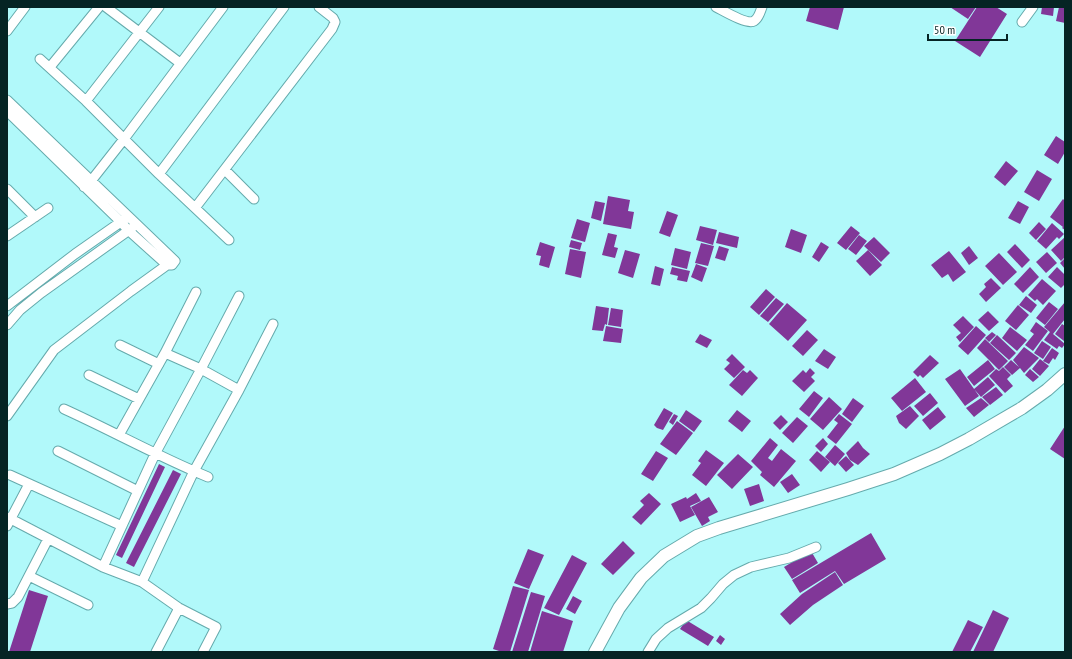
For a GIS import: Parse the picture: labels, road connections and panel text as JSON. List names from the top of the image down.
{
  "scale_bar": "50 m"
}
